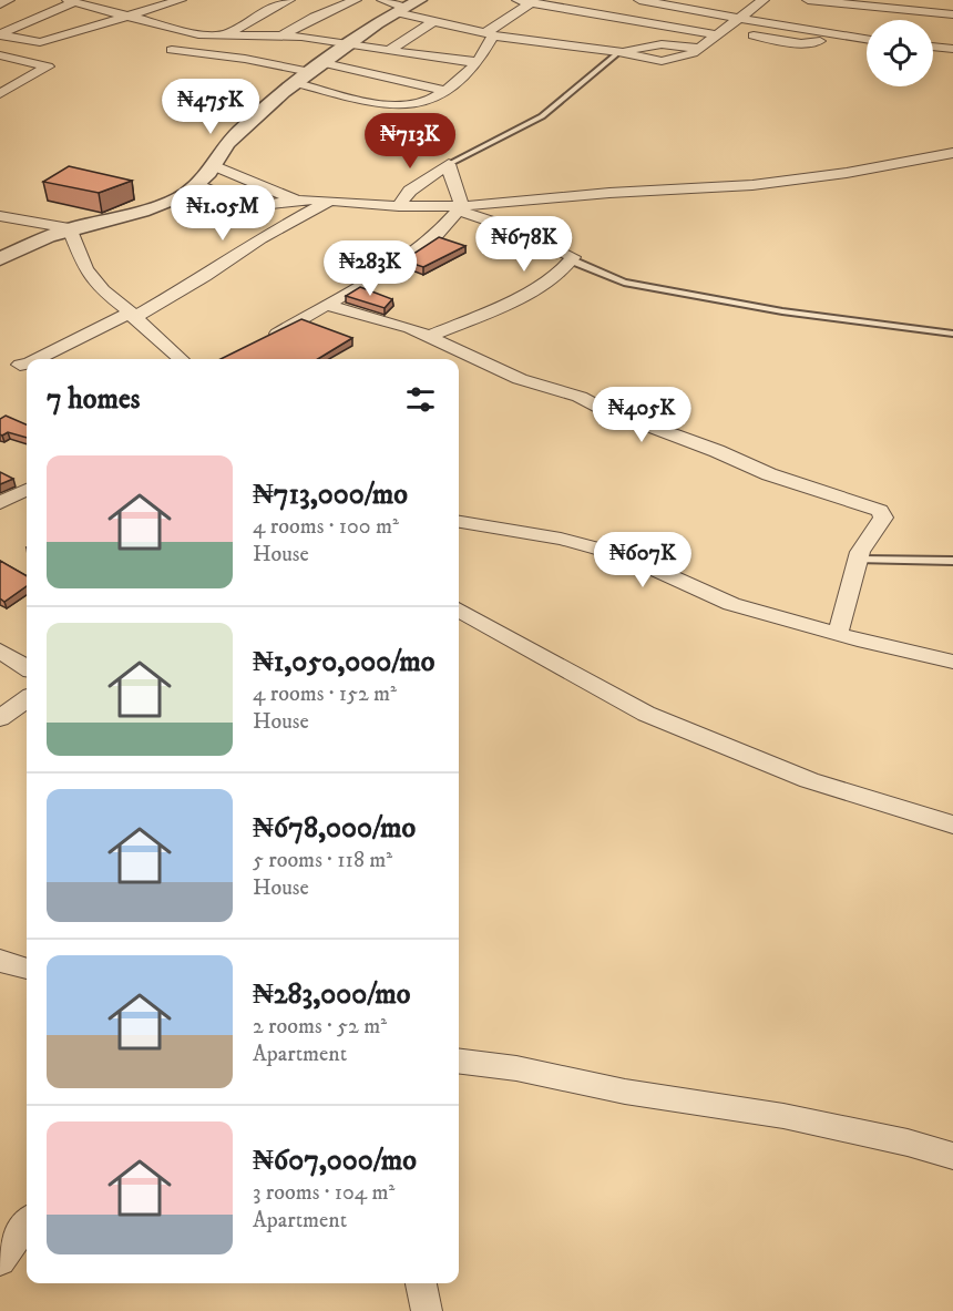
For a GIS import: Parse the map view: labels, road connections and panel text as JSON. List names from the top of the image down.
{
  "page": {
    "price": [
      "₦475K",
      "₦713K",
      "₦1.05M",
      "₦678K",
      "₦283K",
      "₦405K",
      "₦607K"
    ],
    "heading": "7 homes",
    "list": [
      {
        "name": "₦713,000/mo",
        "note": "4 rooms · 100 m² · House"
      },
      {
        "name": "₦1,050,000/mo",
        "note": "4 rooms · 152 m² · House"
      },
      {
        "name": "₦678,000/mo",
        "note": "5 rooms · 118 m² · House"
      },
      {
        "name": "₦283,000/mo",
        "note": "2 rooms · 52 m² · Apartment"
      },
      {
        "name": "₦607,000/mo",
        "note": "3 rooms · 104 m² · Apartment"
      }
    ]
  }
}
